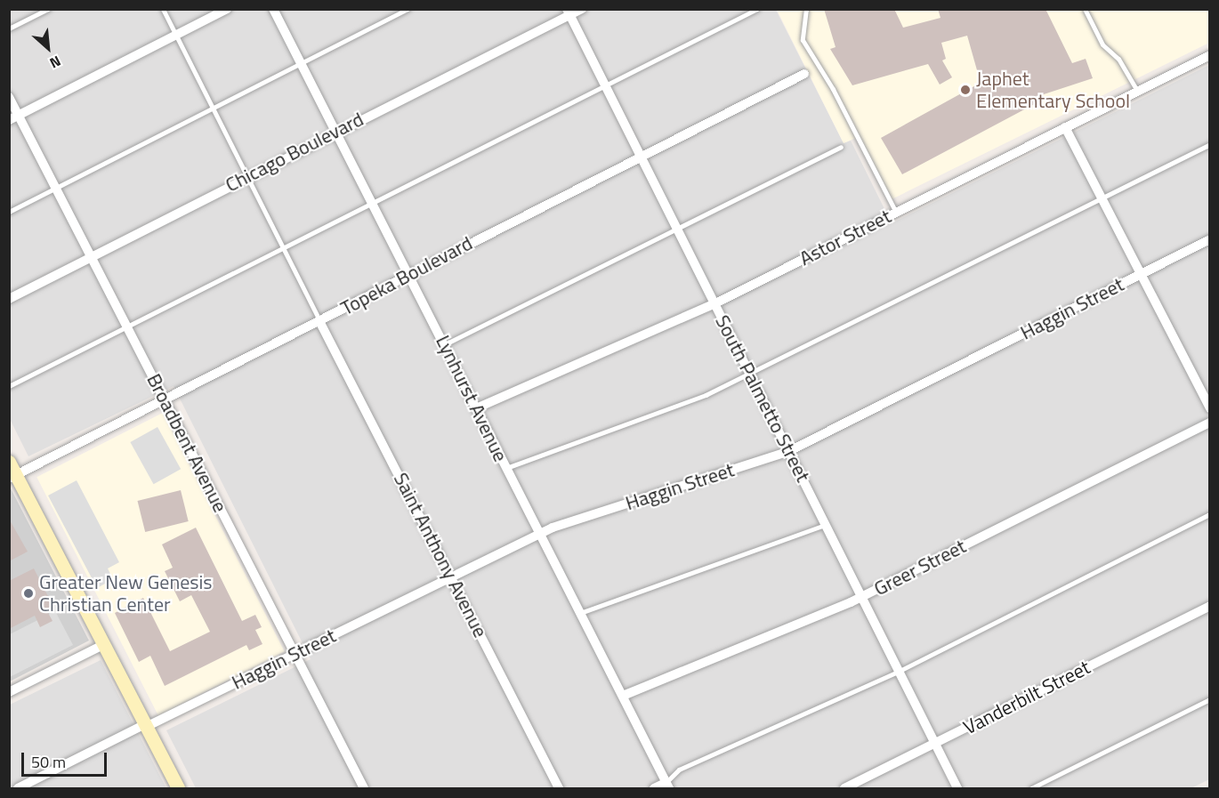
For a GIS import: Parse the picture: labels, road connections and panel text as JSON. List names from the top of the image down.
{
  "streets": {
    "street": [
      "Chicago Boulevard",
      "Astor Street",
      "Topeka Boulevard",
      "Haggin Street",
      "Lynhurst Avenue",
      "South Palmetto Street",
      "Broadbent Avenue",
      "Saint Anthony Avenue",
      "Greer Street",
      "Vanderbilt Street"
    ]
  },
  "crossings": [
    ["Chicago Boulevard", "Lynhurst Avenue"],
    ["Chicago Boulevard", "South Palmetto Street"],
    ["Chicago Boulevard", "Broadbent Avenue"],
    ["Astor Street", "Lynhurst Avenue"],
    ["Astor Street", "South Palmetto Street"],
    ["Topeka Boulevard", "Lynhurst Avenue"],
    ["Topeka Boulevard", "South Palmetto Street"],
    ["Topeka Boulevard", "Broadbent Avenue"],
    ["Topeka Boulevard", "Saint Anthony Avenue"],
    ["Haggin Street", "Lynhurst Avenue"],
    ["Haggin Street", "South Palmetto Street"],
    ["Haggin Street", "Broadbent Avenue"],
    ["Haggin Street", "Saint Anthony Avenue"],
    ["Lynhurst Avenue", "Greer Street"],
    ["South Palmetto Street", "Greer Street"],
    ["South Palmetto Street", "Vanderbilt Street"]
  ],
  "places": ["Japhet Elementary School", "Greater New Genesis Christian Center"],
  "scale_bar": "50 m",
  "north": "bottom right"
}
